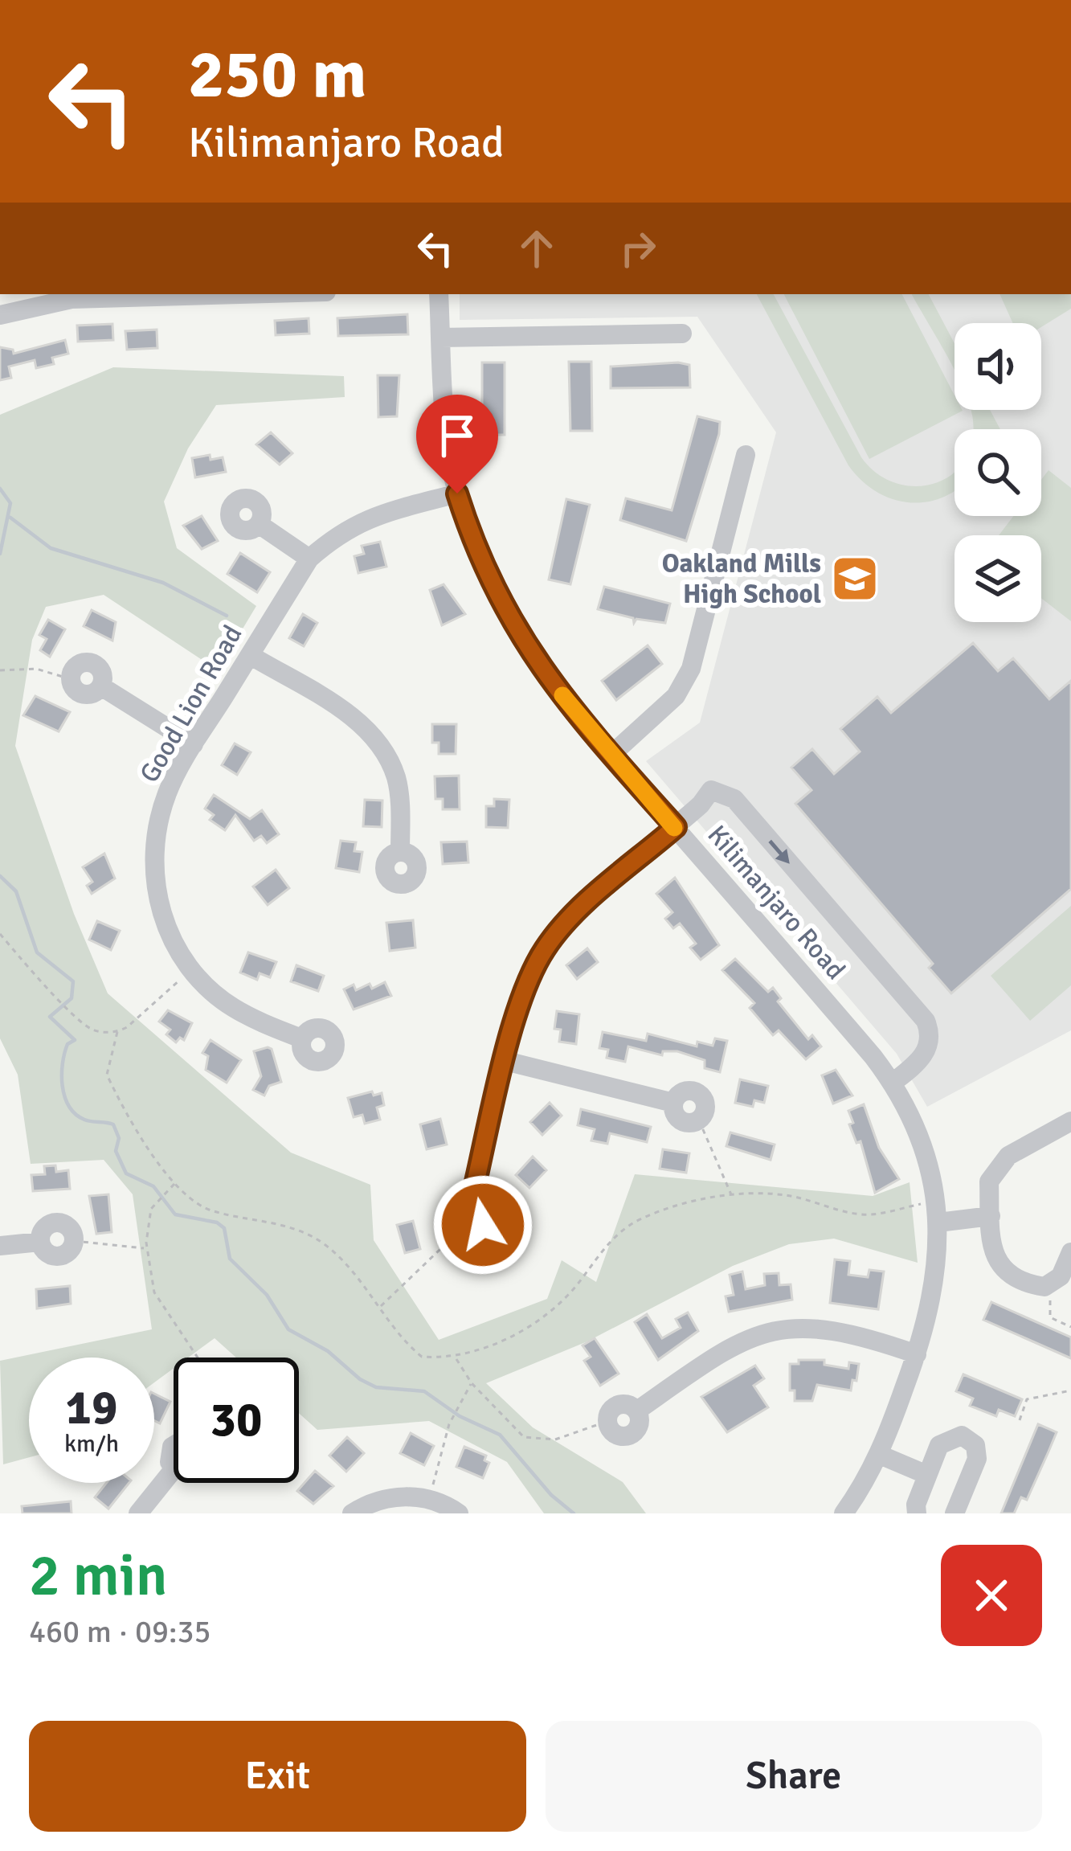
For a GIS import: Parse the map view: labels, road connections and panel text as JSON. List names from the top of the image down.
{
  "streets": {
    "street": ["Good Lion Road", "Kilimanjaro Road"]
  },
  "crossings": [
    ["Good Lion Road", "Kilimanjaro Road"]
  ],
  "places": {
    "school or university": ["Oakland Mills High School"]
  },
  "page": {
    "turn": ["250 m", "Kilimanjaro Road"],
    "speed": "19 km/h",
    "limit": "30",
    "heading": ["2 min", "460 m · 09:35"],
    "buttons": ["Exit", "Share"]
  }
}
